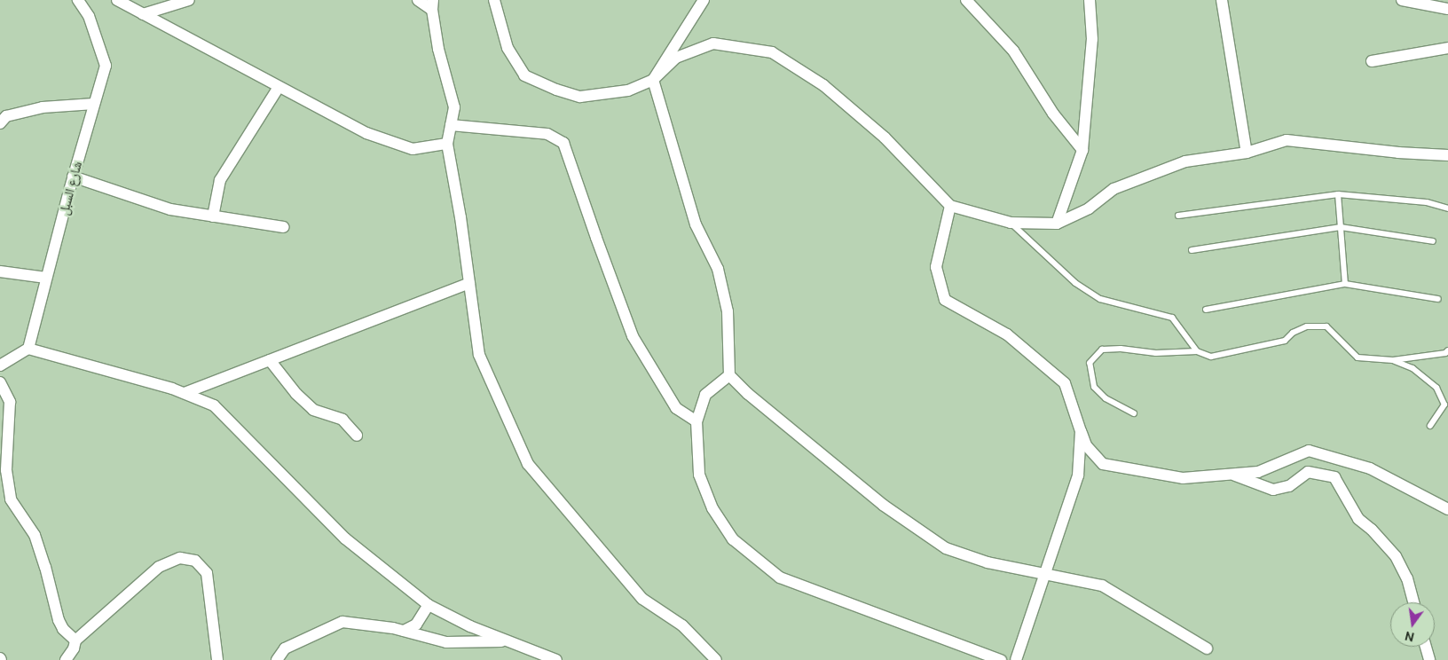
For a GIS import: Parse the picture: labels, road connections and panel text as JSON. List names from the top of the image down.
{
  "streets": {
    "street": ["شارع السبل"]
  },
  "north": "bottom"
}
